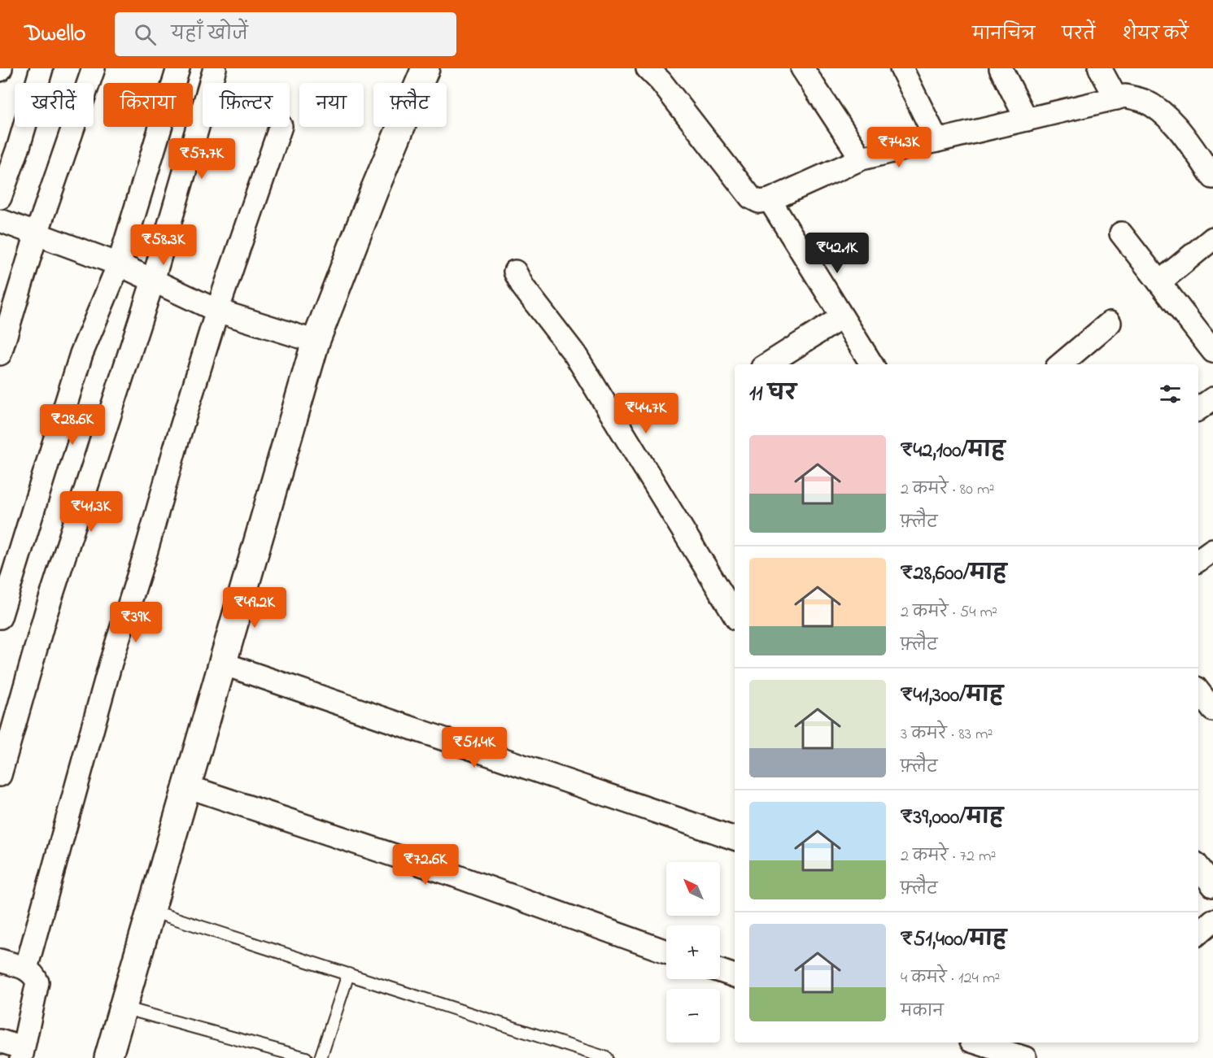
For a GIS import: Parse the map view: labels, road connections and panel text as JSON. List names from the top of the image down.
{
  "north": "top left",
  "page": {
    "header": "Dwello",
    "search": "यहाँ खोजें",
    "nav": ["मानचित्र", "परतें", "शेयर करें"],
    "chip": [
      "खरीदें",
      "किराया",
      "फ़िल्टर",
      "नया",
      "फ़्लैट"
    ],
    "price": [
      "₹74.3K",
      "₹57.7K",
      "₹58.3K",
      "₹42.1K",
      "₹44.7K",
      "₹28.6K",
      "₹41.3K",
      "₹49.2K",
      "₹39K",
      "₹51.4K",
      "₹72.6K"
    ],
    "heading": "11 घर",
    "list": [
      {
        "name": "₹42,100/माह",
        "note": "2 कमरे · 80 m² · फ़्लैट"
      },
      {
        "name": "₹28,600/माह",
        "note": "2 कमरे · 54 m² · फ़्लैट"
      },
      {
        "name": "₹41,300/माह",
        "note": "3 कमरे · 83 m² · फ़्लैट"
      },
      {
        "name": "₹39,000/माह",
        "note": "2 कमरे · 72 m² · फ़्लैट"
      },
      {
        "name": "₹51,400/माह",
        "note": "4 कमरे · 124 m² · मकान"
      }
    ],
    "map_buttons": ["+", "−"]
  }
}
